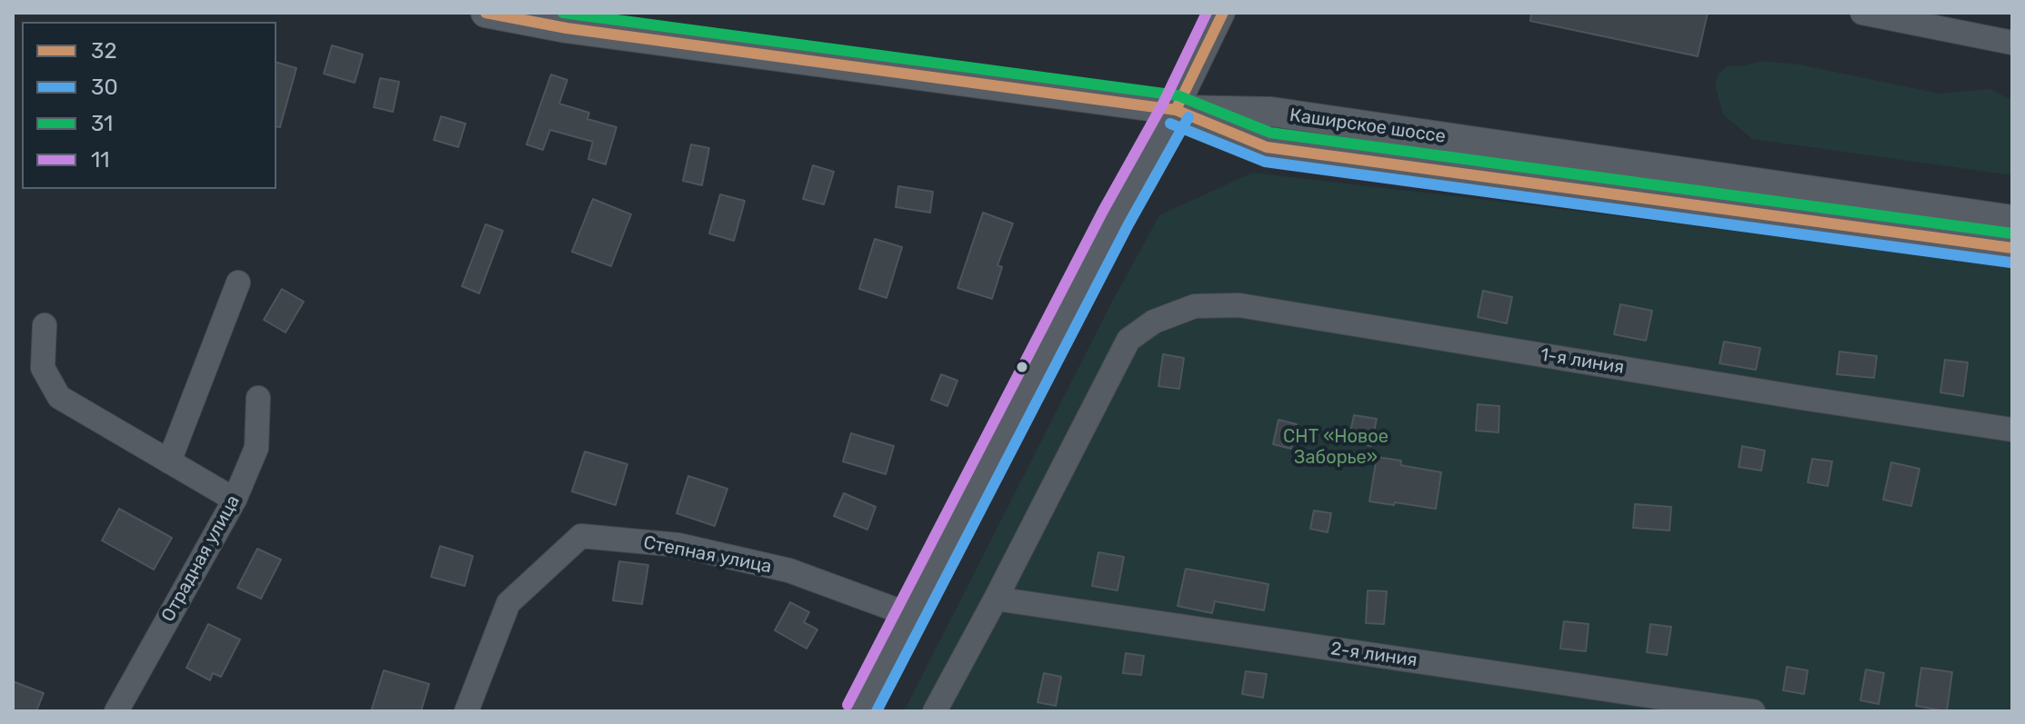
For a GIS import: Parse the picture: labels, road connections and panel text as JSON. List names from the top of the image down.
{
  "streets": {
    "main road": ["Каширское шоссе"],
    "street": [
      "1-я линия",
      "Степная улица",
      "Отрадная улица",
      "2-я линия"
    ]
  },
  "crossings": [
    ["1-я линия", "2-я линия"]
  ],
  "parks": ["СНТ «Новое Заборье»"],
  "lines": [
    "transit line 32",
    "transit line 31",
    "transit line 11",
    "transit line 30"
  ],
  "legend": [
    "32",
    "30",
    "31",
    "11"
  ]
}
